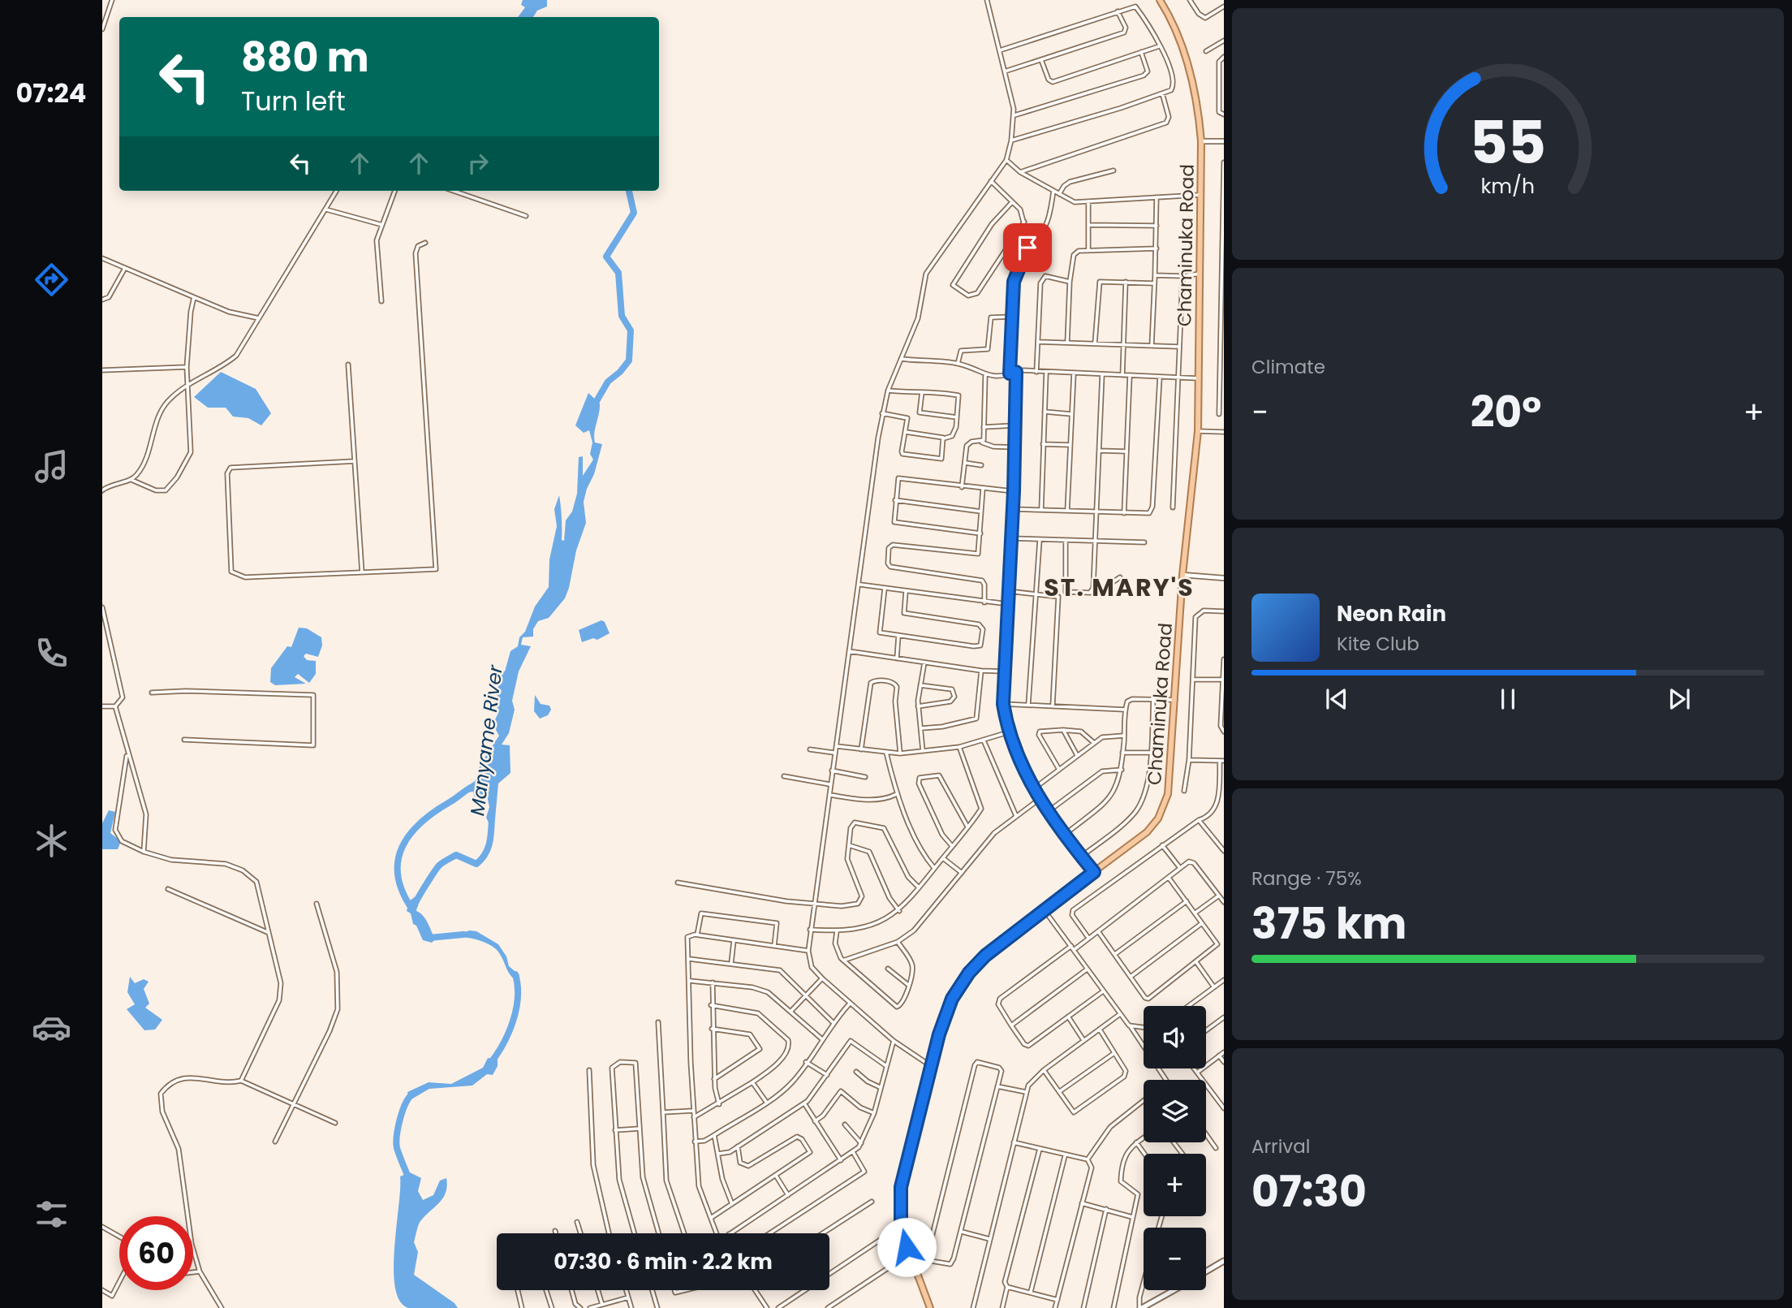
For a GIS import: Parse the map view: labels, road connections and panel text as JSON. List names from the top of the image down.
{
  "streets": {
    "main road": ["Chaminuka Road"]
  },
  "districts": ["ST. MARY'S"],
  "water": ["Manyame River"],
  "page": {
    "tabs": "07:24",
    "turn": ["880 m", "Turn left"],
    "tile": [
      "Climate",
      ["Range · 75%", "375 km"],
      ["Arrival", "07:30"]
    ],
    "heat": ["−", "20°", "+"],
    "song": ["Neon Rain", "Kite Club"],
    "map_buttons": ["+", "−"],
    "limit": "60",
    "trip": "07:30 · 6 min · 2.2 km",
    "gauge": ["55", "km/h"]
  }
}
